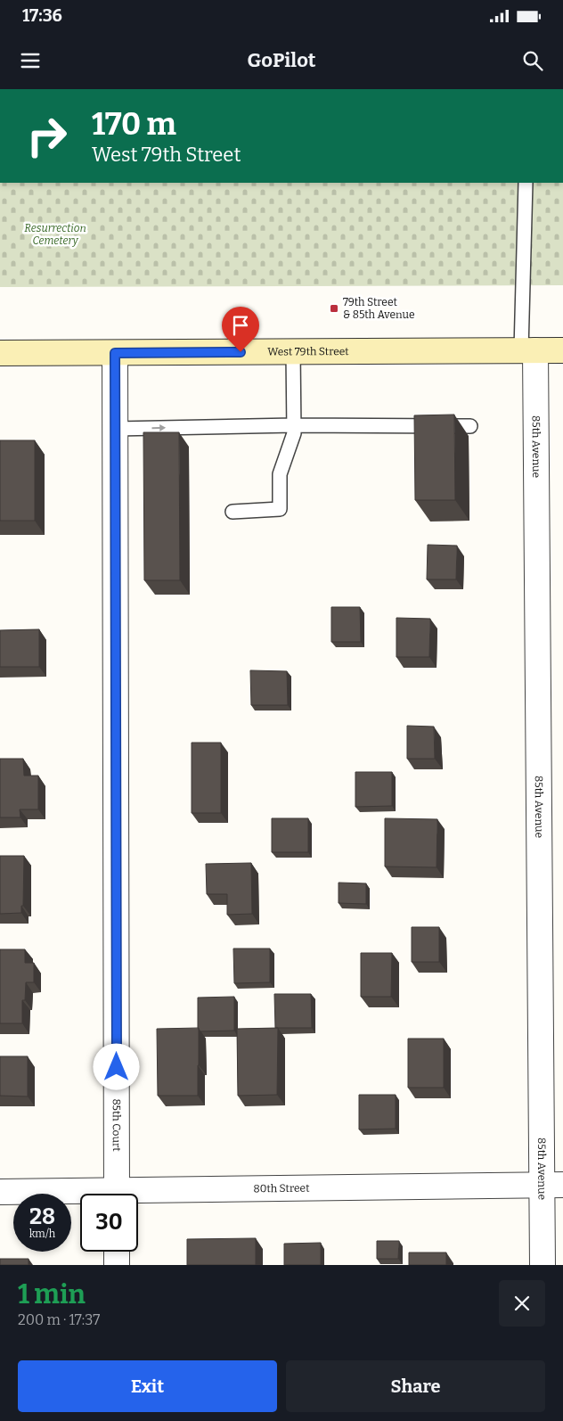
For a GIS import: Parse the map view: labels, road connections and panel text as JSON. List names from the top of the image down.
{
  "streets": {
    "main road": ["West 79th Street"],
    "street": ["85th Avenue", "85th Court", "80th Street"]
  },
  "crossings": [
    ["West 79th Street", "85th Avenue"],
    ["West 79th Street", "85th Court"],
    ["85th Avenue", "80th Street"]
  ],
  "parks": ["Resurrection Cemetery"],
  "places": {
    "transit": ["79th Street & 85th Avenue"]
  },
  "page": {
    "status": "17:36",
    "header": "GoPilot",
    "turn": ["170 m", "West 79th Street"],
    "speed": "28 km/h",
    "limit": "30",
    "heading": ["1 min", "200 m · 17:37"],
    "buttons": ["Exit", "Share"]
  }
}
